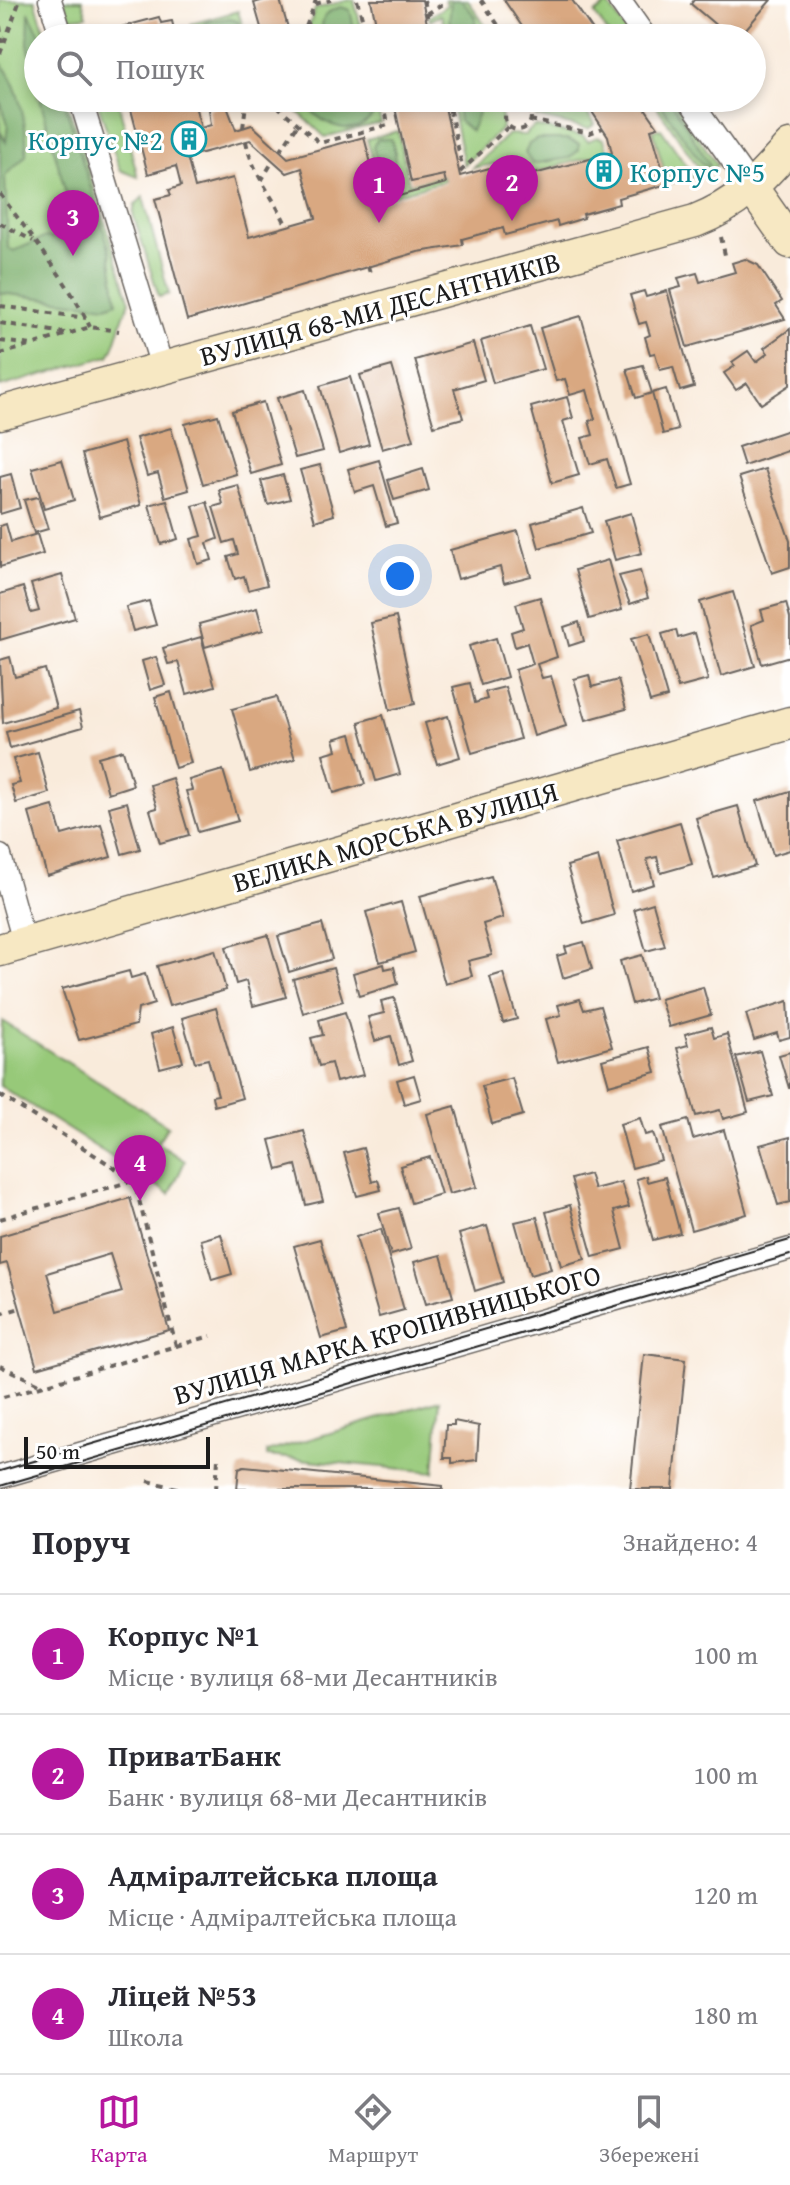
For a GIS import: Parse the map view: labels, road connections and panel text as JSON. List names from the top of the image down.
{
  "streets": {
    "street": ["ВУЛИЦЯ 68-МИ ДЕСАНТНИКІВ", "ВЕЛИКА МОРСЬКА ВУЛИЦЯ", "ВУЛИЦЯ МАРКА КРОПИВНИЦЬКОГО"]
  },
  "places": {
    "building": ["Корпус №2", "Корпус №5"]
  },
  "scale_bar": "50 m",
  "page": {
    "search": "Пошук",
    "pins": [
      "2",
      "1",
      "3",
      "4"
    ],
    "scale": "50 m",
    "heading": ["Поруч", "Знайдено: 4"],
    "list": [
      {
        "mark": "1",
        "name": "Корпус №1",
        "note": "Місце · вулиця 68-ми Десантників",
        "value": "100 m"
      },
      {
        "mark": "2",
        "name": "ПриватБанк",
        "note": "Банк · вулиця 68-ми Десантників",
        "value": "100 m"
      },
      {
        "mark": "3",
        "name": "Адміралтейська площа",
        "note": "Місце · Адміралтейська площа",
        "value": "120 m"
      },
      {
        "mark": "4",
        "name": "Ліцей №53",
        "note": "Школа",
        "value": "180 m"
      }
    ],
    "nav": ["Карта", "Маршрут", "Збережені"]
  }
}
